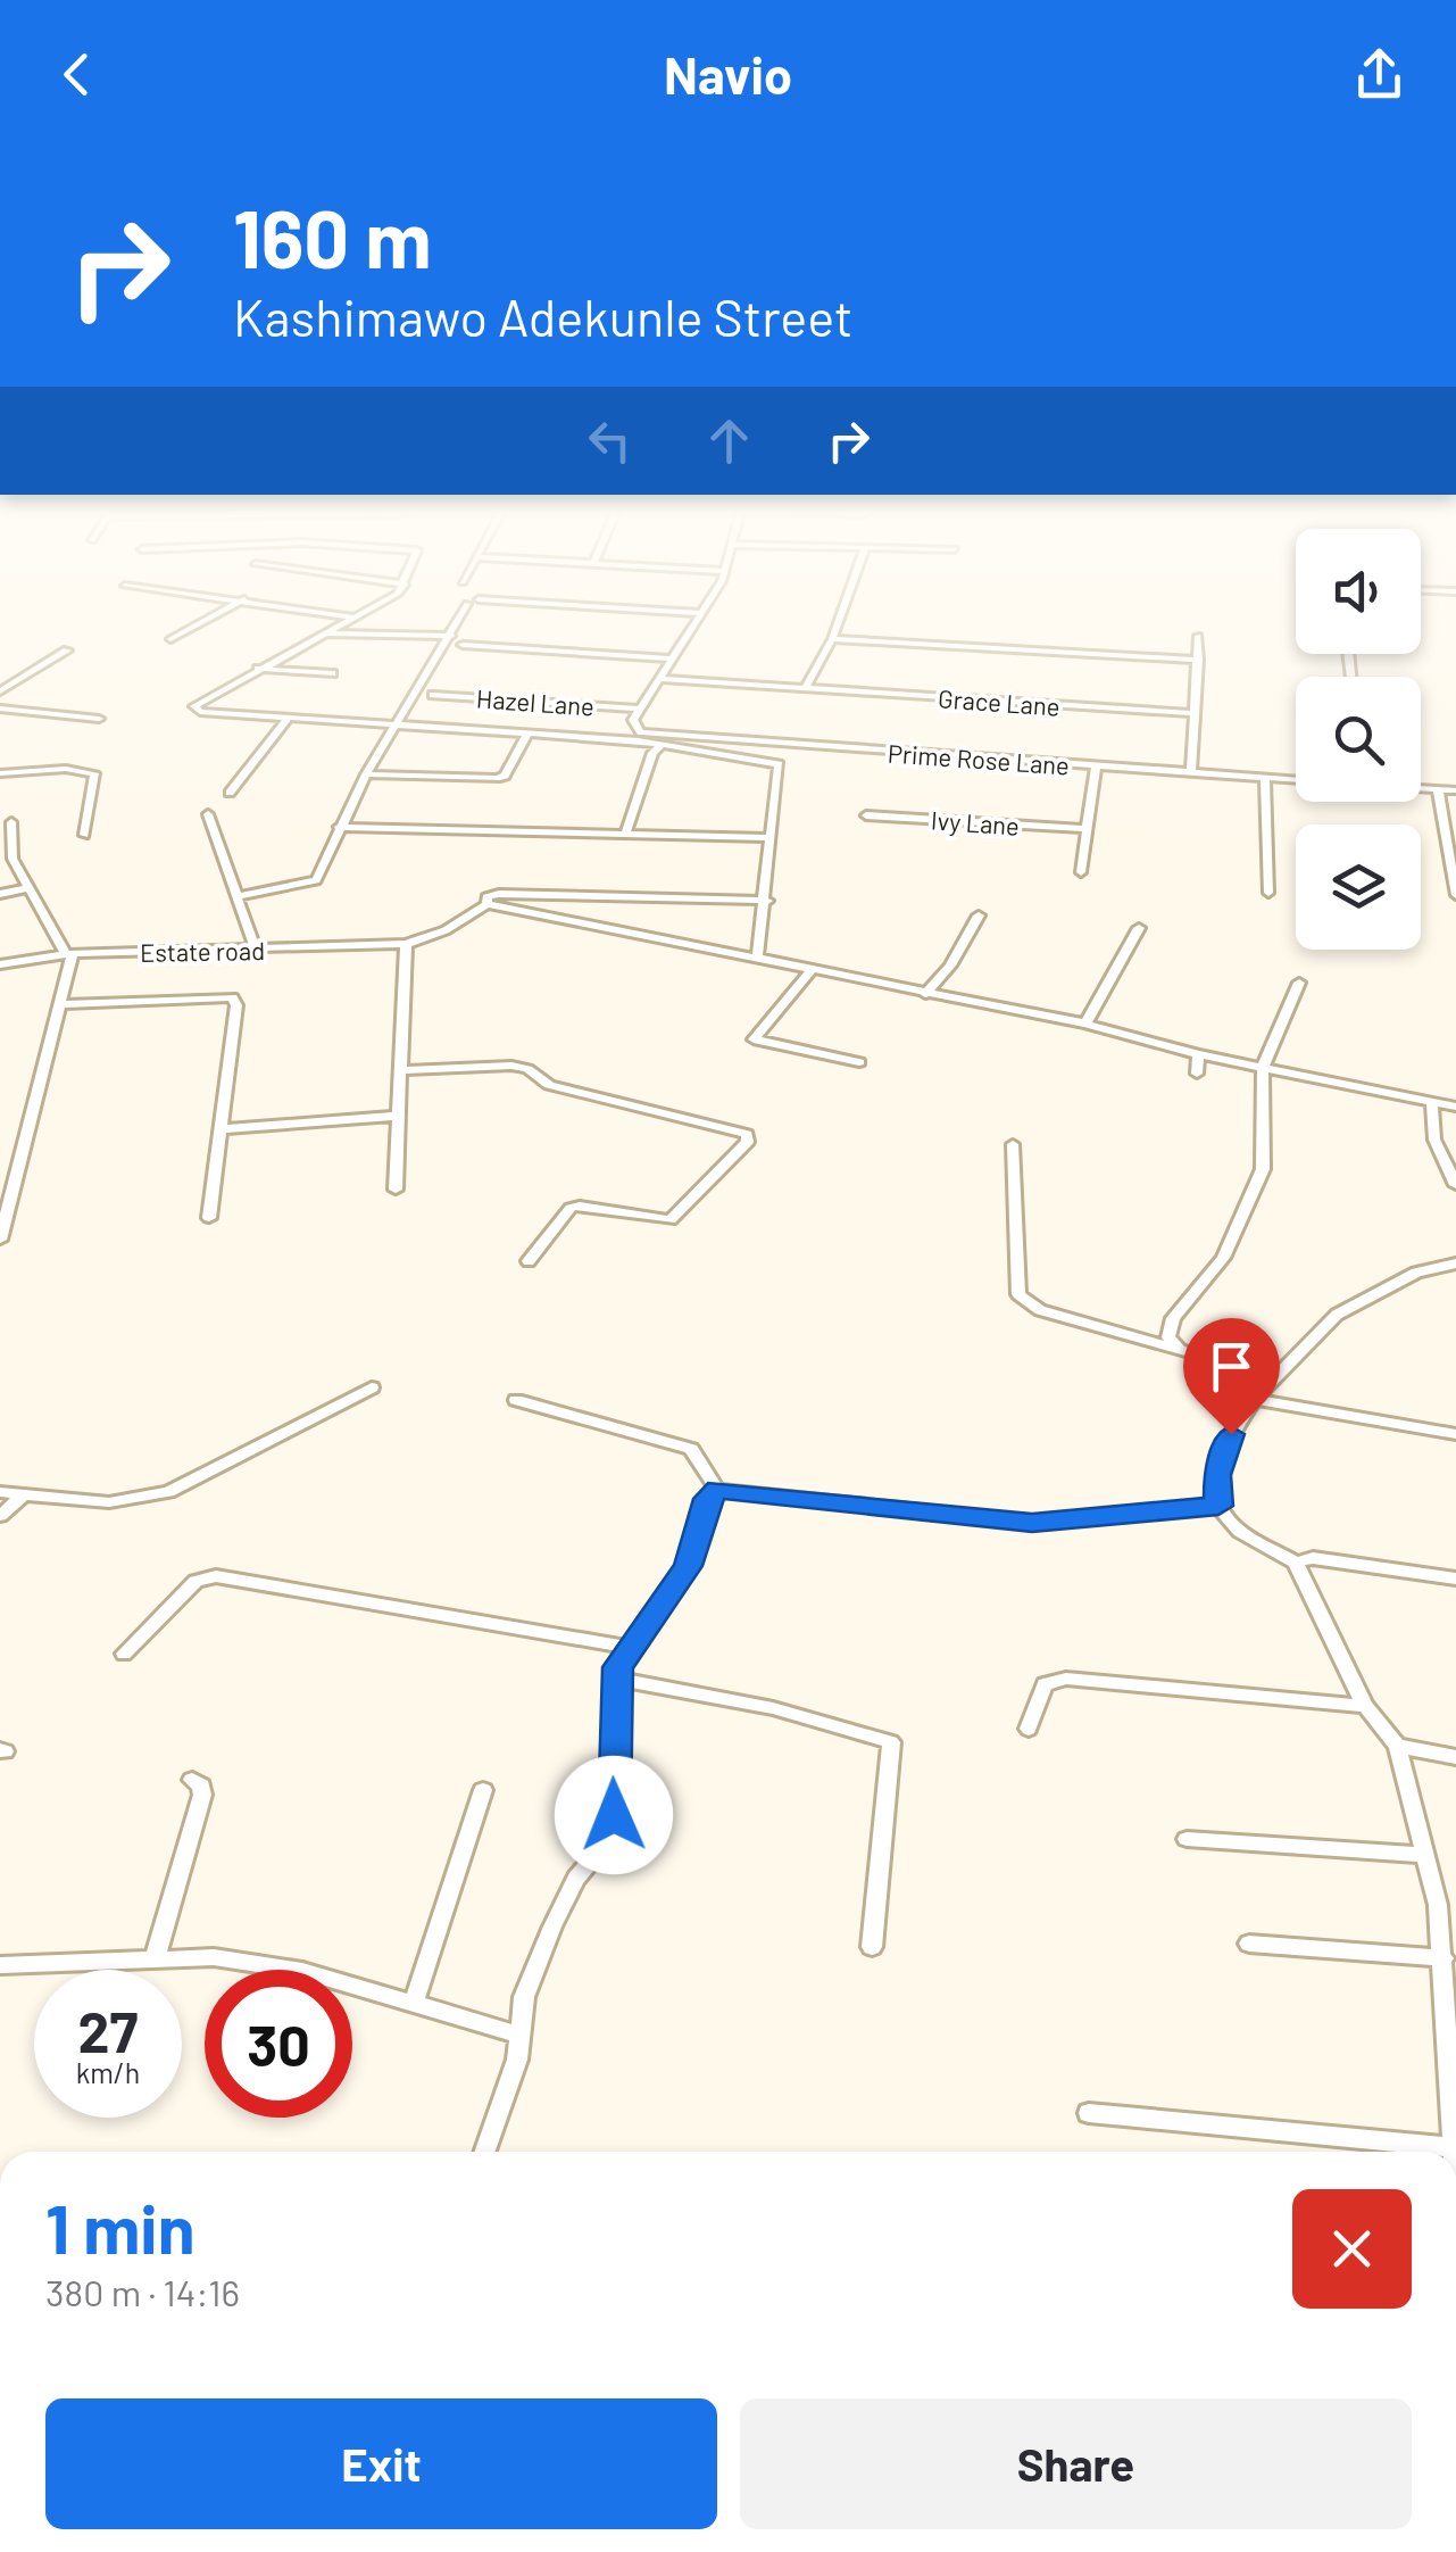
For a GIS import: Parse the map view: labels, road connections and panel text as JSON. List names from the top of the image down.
{
  "streets": {
    "street": [
      "Hazel Lane",
      "Grace Lane",
      "Prime Rose Lane",
      "Ivy Lane",
      "Estate road"
    ]
  },
  "crossings": [
    ["Hazel Lane", "Prime Rose Lane"]
  ],
  "page": {
    "header": "Navio",
    "turn": ["160 m", "Kashimawo Adekunle Street"],
    "speed": "27 km/h",
    "limit": "30",
    "heading": ["1 min", "380 m · 14:16"],
    "buttons": ["Exit", "Share"]
  }
}
